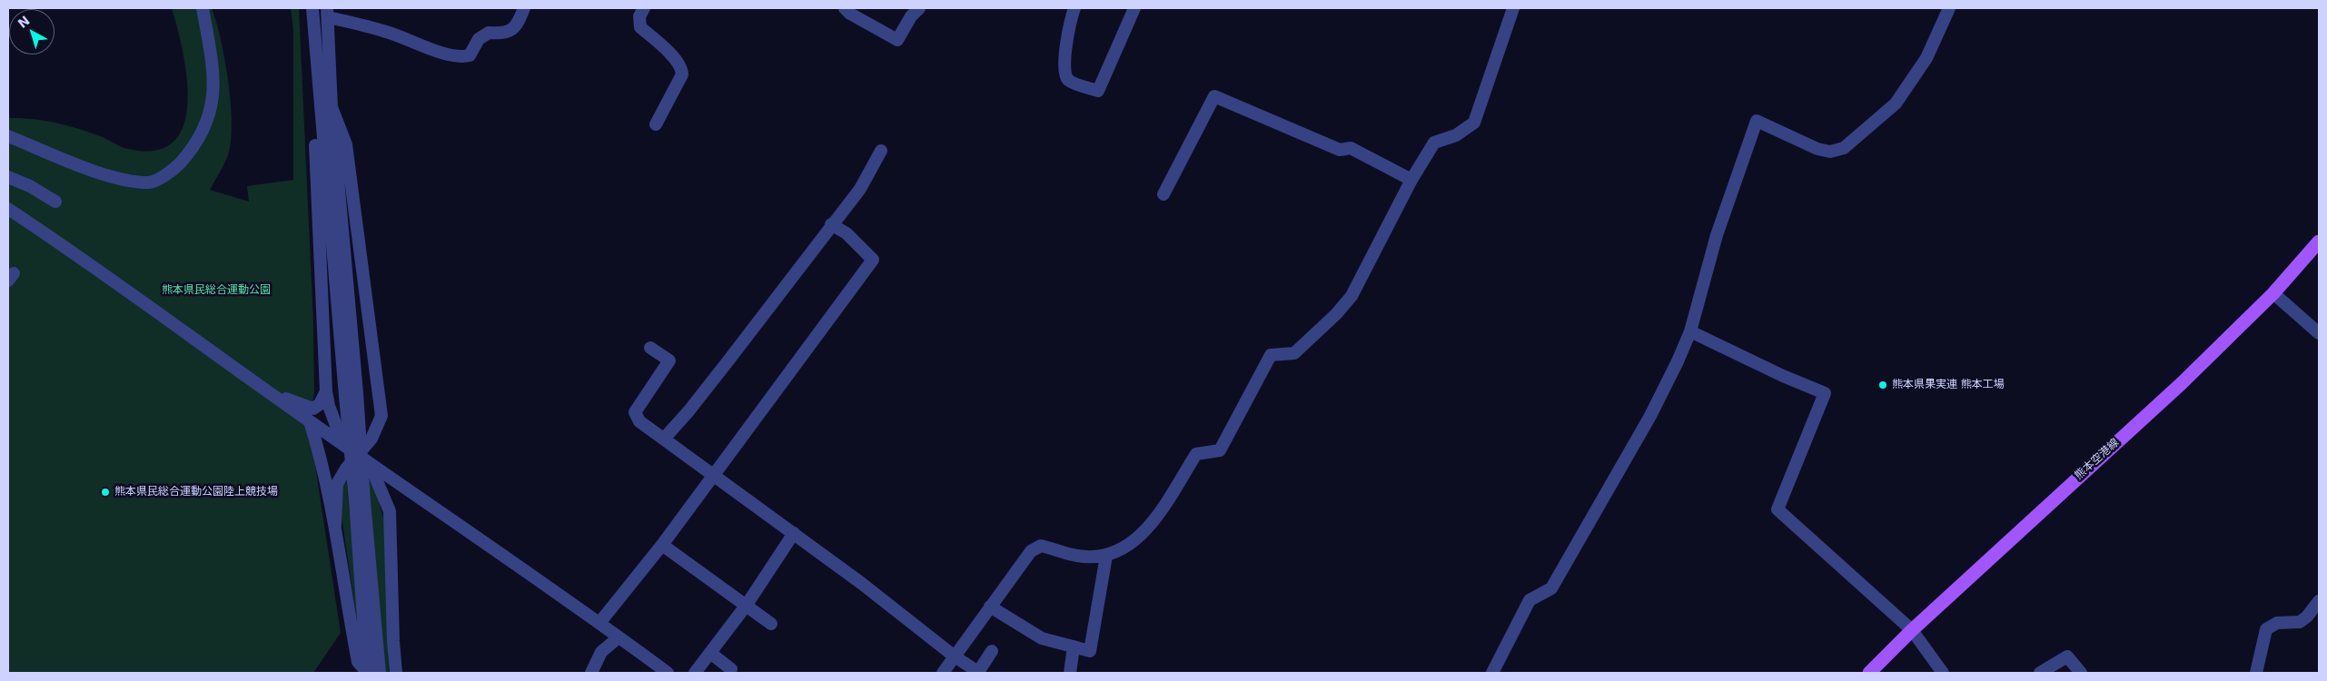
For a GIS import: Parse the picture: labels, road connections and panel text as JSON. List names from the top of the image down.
{
  "streets": {
    "main road": ["熊本空港線"]
  },
  "parks": ["熊本県民総合運動公園"],
  "places": ["熊本県果実連 熊本工場", "熊本県民総合運動公園陸上競技場"],
  "north": "top left"
}
